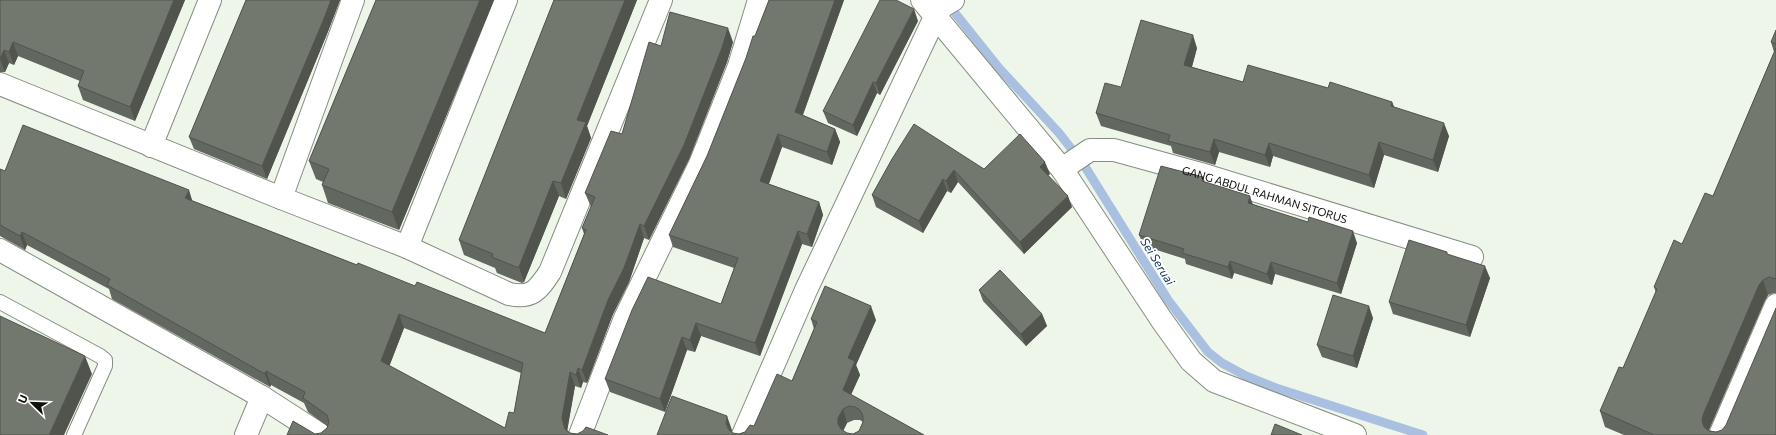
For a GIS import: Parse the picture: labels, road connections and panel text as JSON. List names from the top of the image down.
{
  "streets": {
    "street": ["GANG ABDUL RAHMAN SITORUS"]
  },
  "water": ["Sei Seruai"],
  "north": "top left"
}
